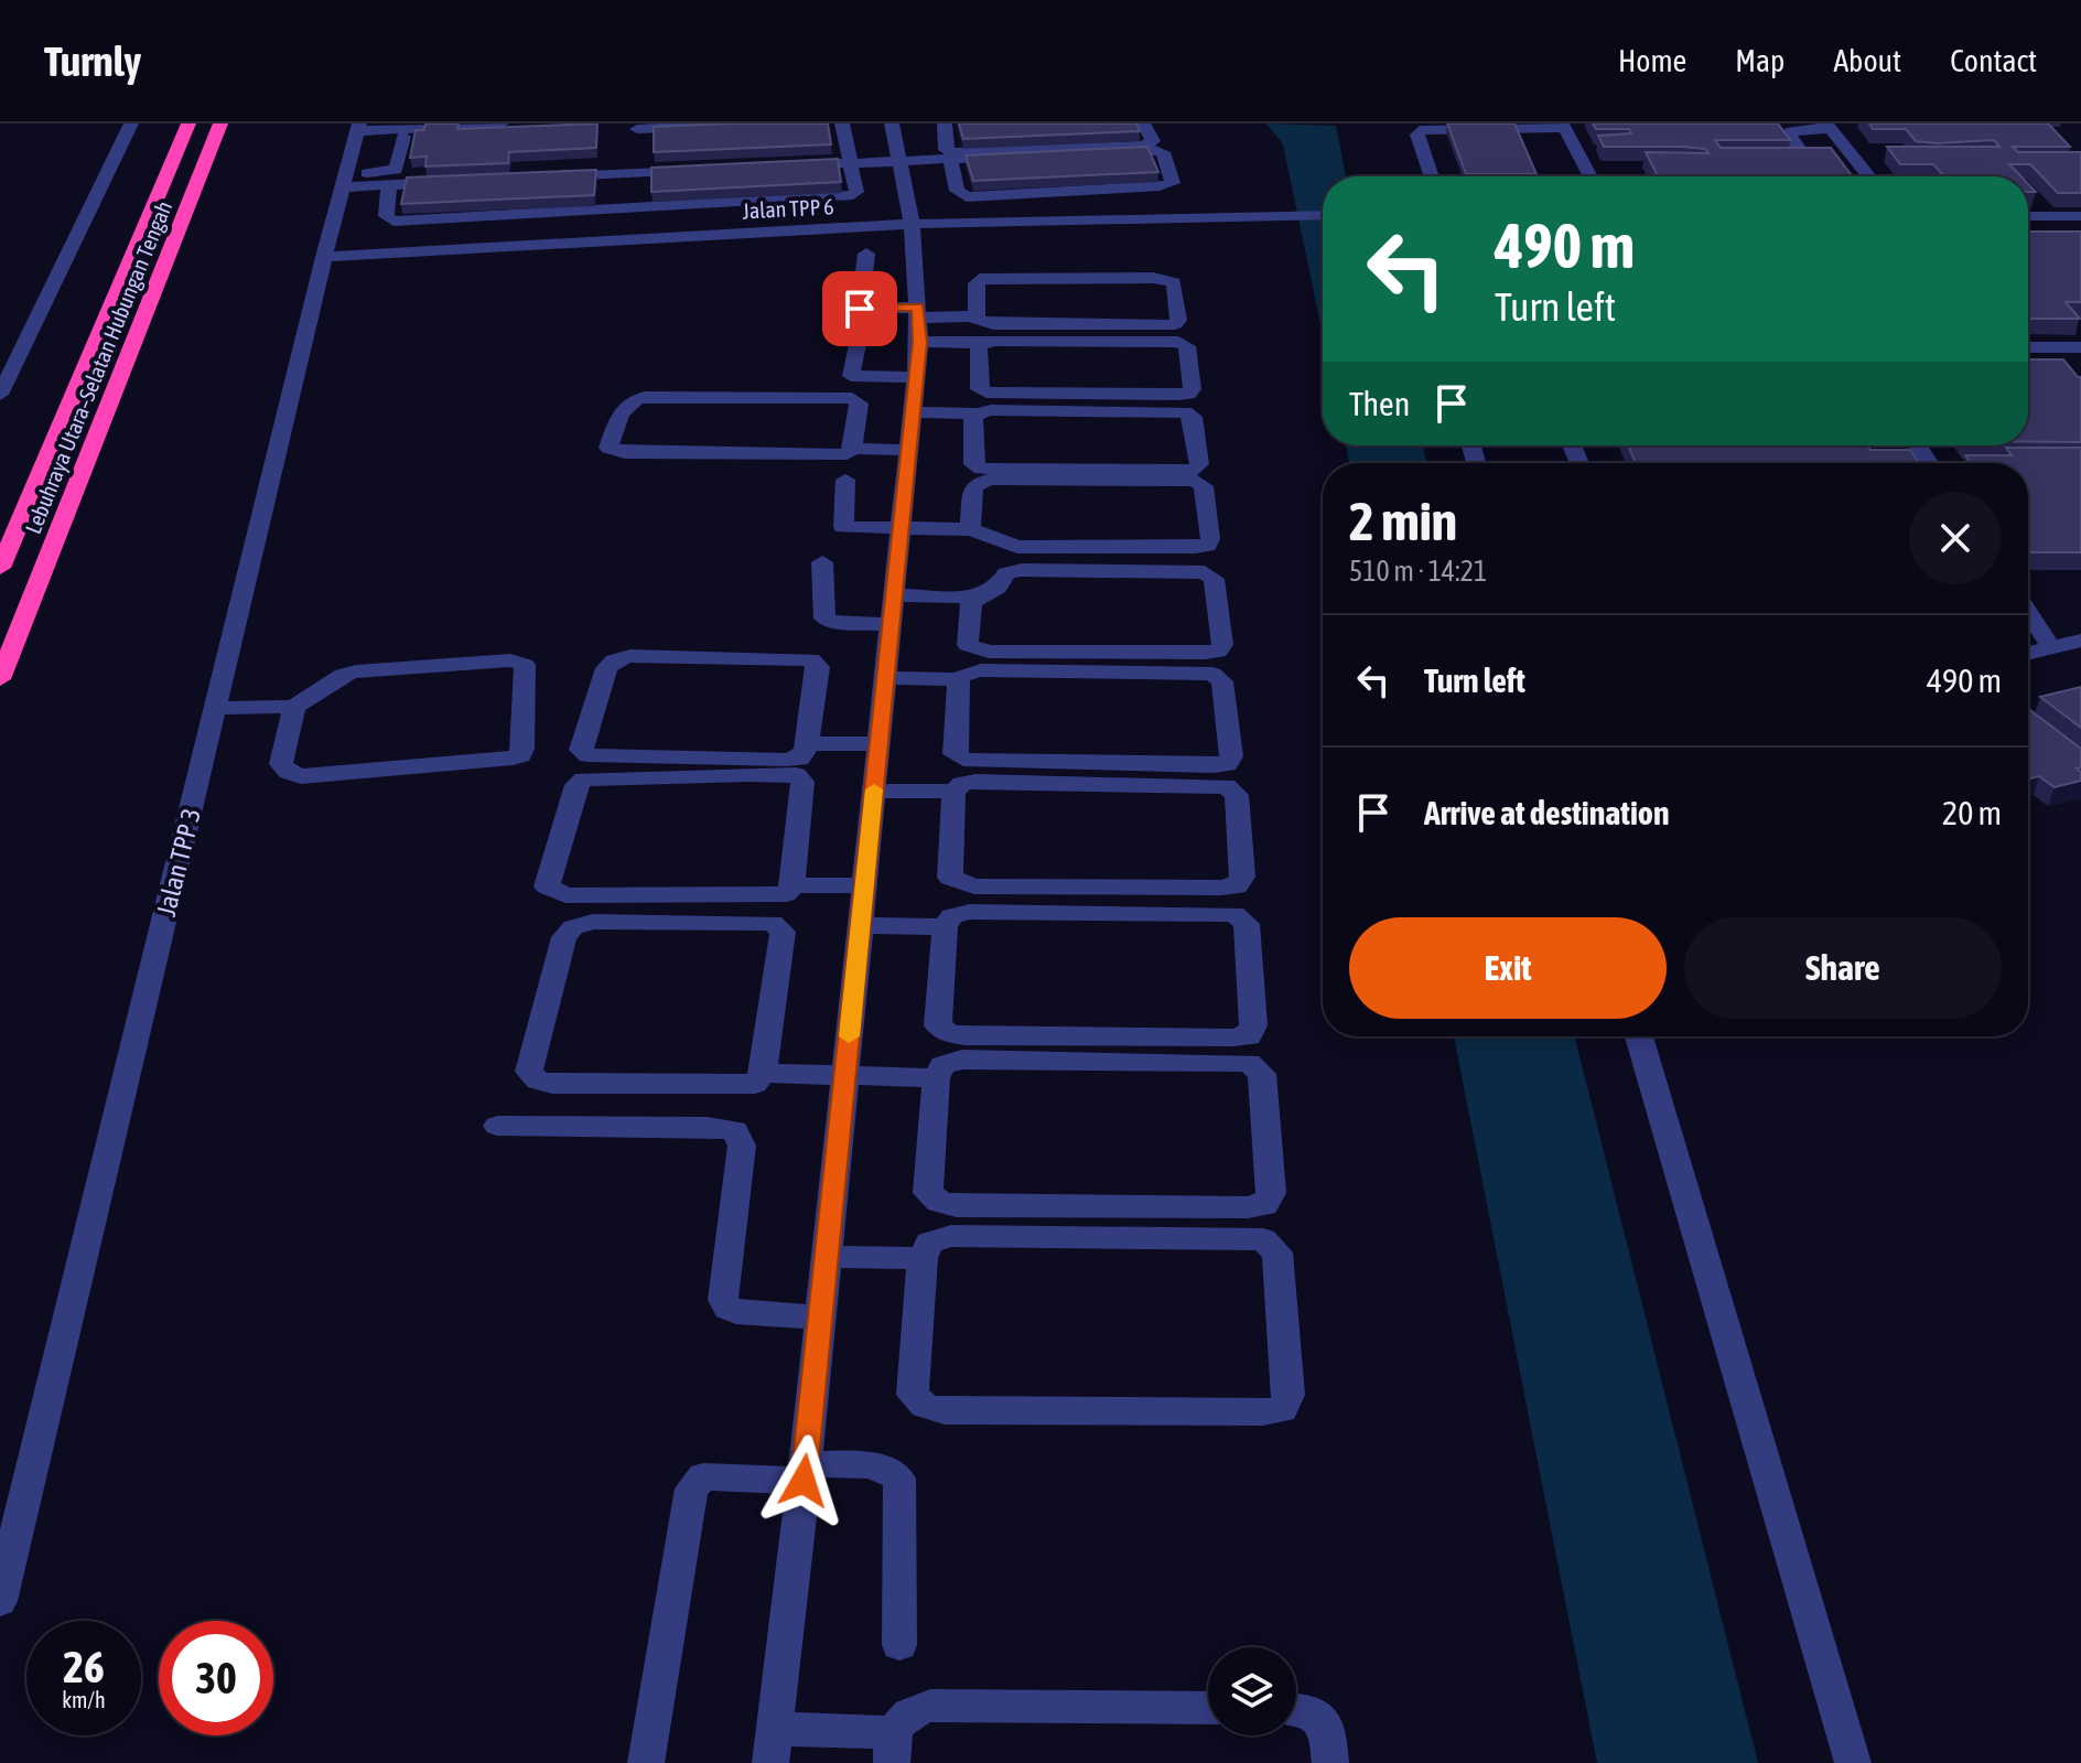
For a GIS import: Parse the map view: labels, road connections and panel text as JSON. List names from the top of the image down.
{
  "streets": {
    "highway": ["Lebuhraya Utara–Selatan Hubungan Tengah"],
    "street": ["Jalan TPP 6", "Jalan TPP 3"]
  },
  "crossings": [
    ["Jalan TPP 6", "Jalan TPP 3"]
  ],
  "page": {
    "header": "Turnly",
    "nav": [
      "Home",
      "Map",
      "About",
      "Contact"
    ],
    "turn": ["490 m", "Turn left"],
    "then": "Then",
    "heading": ["2 min", "510 m · 14:21"],
    "list": [
      {
        "name": "Turn left",
        "value": "490 m"
      },
      {
        "name": "Arrive at destination",
        "value": "20 m"
      }
    ],
    "buttons": ["Exit", "Share"],
    "speed": "26 km/h",
    "limit": "30"
  }
}
